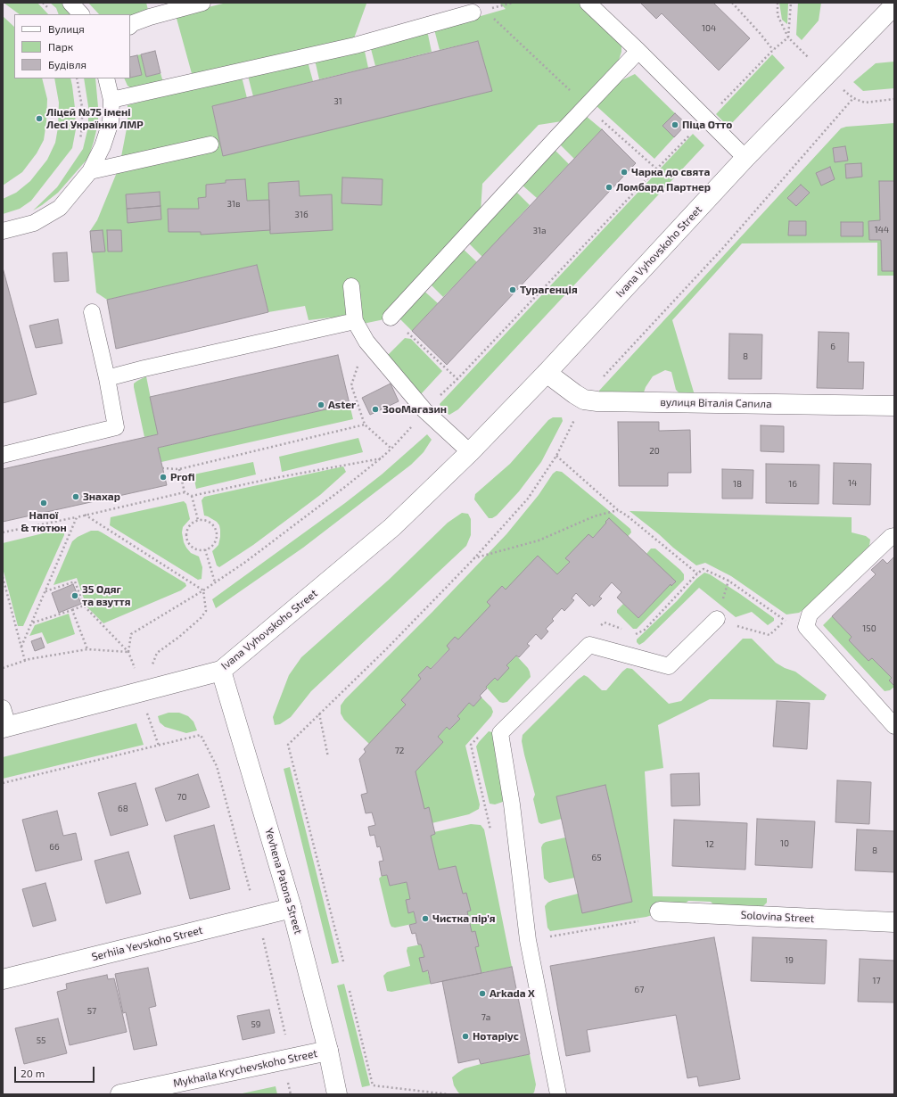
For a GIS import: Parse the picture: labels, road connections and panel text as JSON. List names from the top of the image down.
{
  "streets": {
    "main road": [
      "Ivana Vyhovskoho Street",
      "вулиця Віталія Сапила",
      "Yevhena Patona Street",
      "Solovina Street",
      "Serhiia Yevskoho Street",
      "Mykhaila Krychevskoho Street"
    ]
  },
  "crossings": [
    ["Ivana Vyhovskoho Street", "вулиця Віталія Сапила"],
    ["Ivana Vyhovskoho Street", "Yevhena Patona Street"],
    ["Yevhena Patona Street", "Serhiia Yevskoho Street"],
    ["Yevhena Patona Street", "Mykhaila Krychevskoho Street"]
  ],
  "places": [
    "Ліцей №75 імені Лесі Українки ЛМР",
    "Піца Отто",
    "Чарка до свята",
    "Ломбард Партнер",
    "Турагенція",
    "Aster",
    "ЗооМагазин",
    "Profi",
    "Знахар",
    "Напої & тютюн",
    "35 Одяг та взуття",
    "Чистка пір'я",
    "Arkada X",
    "Нотаріус"
  ],
  "house_numbers": [
    "104",
    "31",
    "31в",
    "31б",
    "144",
    "31а",
    "6",
    "8",
    "20",
    "14",
    "18",
    "16",
    "150",
    "72",
    "70",
    "68",
    "10",
    "12",
    "66",
    "8",
    "65",
    "19",
    "17",
    "67",
    "57",
    "7а",
    "59",
    "55"
  ],
  "legend": ["Вулиця", "Парк", "Будівля"],
  "scale_bar": "20 m"
}
